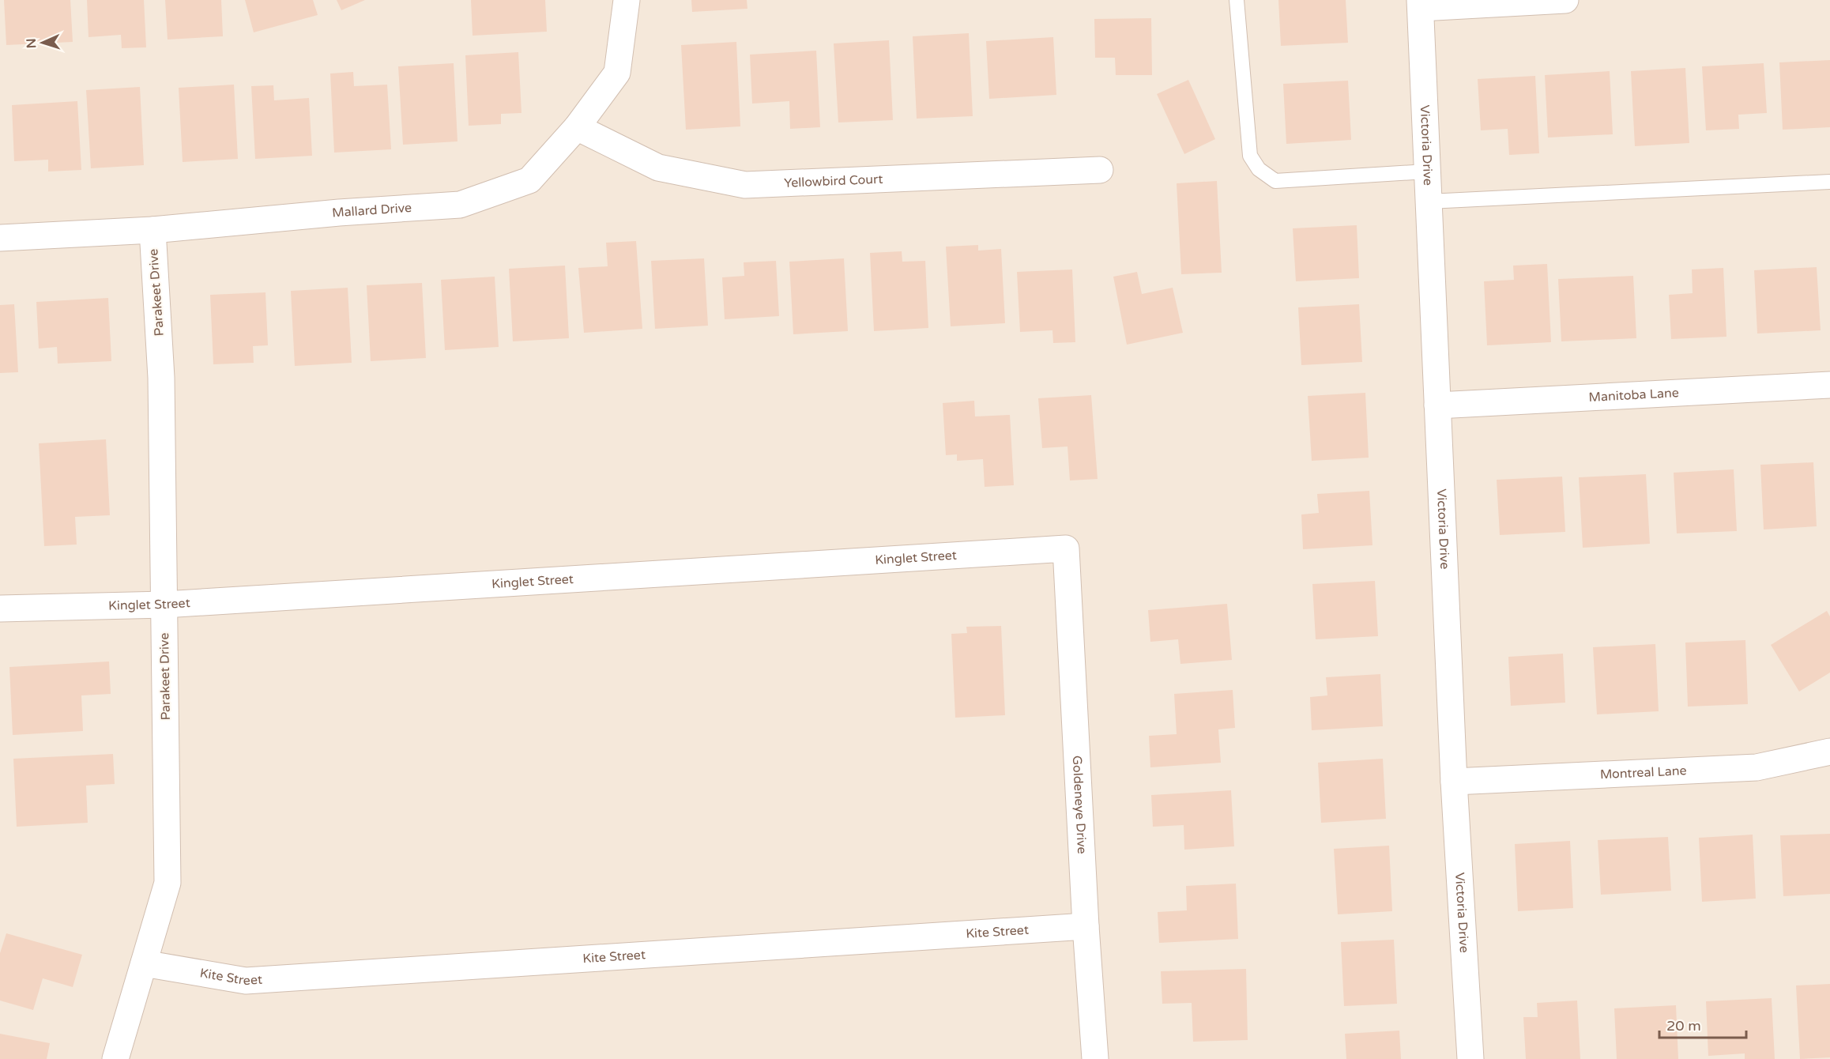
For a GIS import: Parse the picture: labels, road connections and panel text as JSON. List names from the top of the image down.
{
  "streets": {
    "street": [
      "Victoria Drive",
      "Yellowbird Court",
      "Mallard Drive",
      "Parakeet Drive",
      "Manitoba Lane",
      "Kinglet Street",
      "Montreal Lane",
      "Goldeneye Drive",
      "Kite Street"
    ]
  },
  "crossings": [
    ["Victoria Drive", "Manitoba Lane"],
    ["Victoria Drive", "Montreal Lane"],
    ["Yellowbird Court", "Mallard Drive"],
    ["Mallard Drive", "Parakeet Drive"],
    ["Parakeet Drive", "Kinglet Street"],
    ["Parakeet Drive", "Kite Street"],
    ["Kinglet Street", "Goldeneye Drive"],
    ["Goldeneye Drive", "Kite Street"]
  ],
  "scale_bar": "20 m",
  "north": "left"
}
